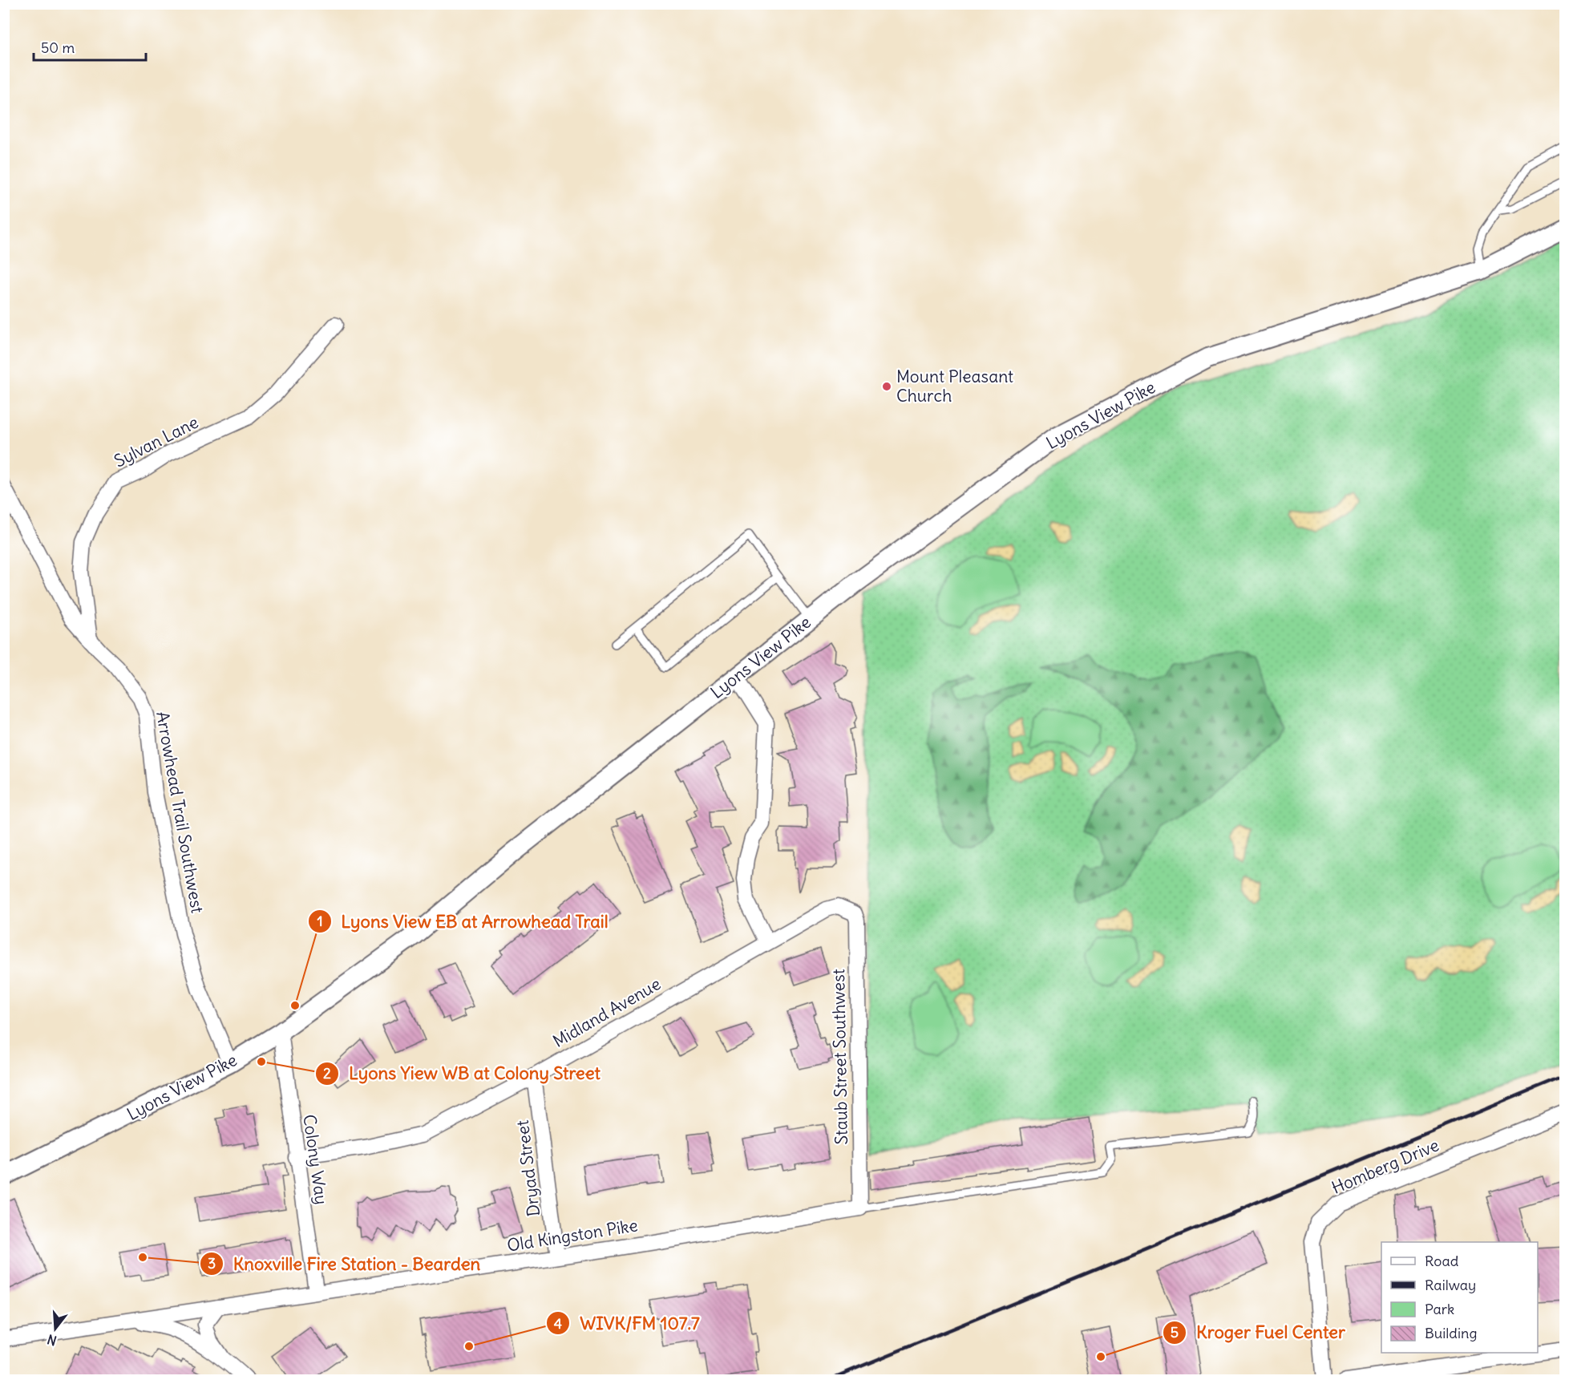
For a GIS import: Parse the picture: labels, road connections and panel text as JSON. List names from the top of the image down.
{
  "streets": {
    "street": [
      "Lyons View Pike",
      "Sylvan Lane",
      "Arrowhead Trail Southwest",
      "Midland Avenue",
      "Staub Street Southwest",
      "Colony Way",
      "Homberg Drive",
      "Dryad Street",
      "Old Kingston Pike"
    ]
  },
  "crossings": [
    ["Lyons View Pike", "Arrowhead Trail Southwest"],
    ["Lyons View Pike", "Colony Way"],
    ["Sylvan Lane", "Arrowhead Trail Southwest"],
    ["Midland Avenue", "Staub Street Southwest"],
    ["Midland Avenue", "Colony Way"],
    ["Midland Avenue", "Dryad Street"],
    ["Staub Street Southwest", "Old Kingston Pike"],
    ["Colony Way", "Old Kingston Pike"],
    ["Dryad Street", "Old Kingston Pike"]
  ],
  "places": [
    "Mount Pleasant Church",
    "Lyons View EB at Arrowhead Trail",
    "Lyons Yiew WB at Colony Street",
    "Knoxville Fire Station - Bearden",
    "WIVK/FM 107.7",
    "Kroger Fuel Center"
  ],
  "legend": [
    "Road",
    "Railway",
    "Park",
    "Building"
  ],
  "scale_bar": "50 m",
  "north": "bottom"
}
